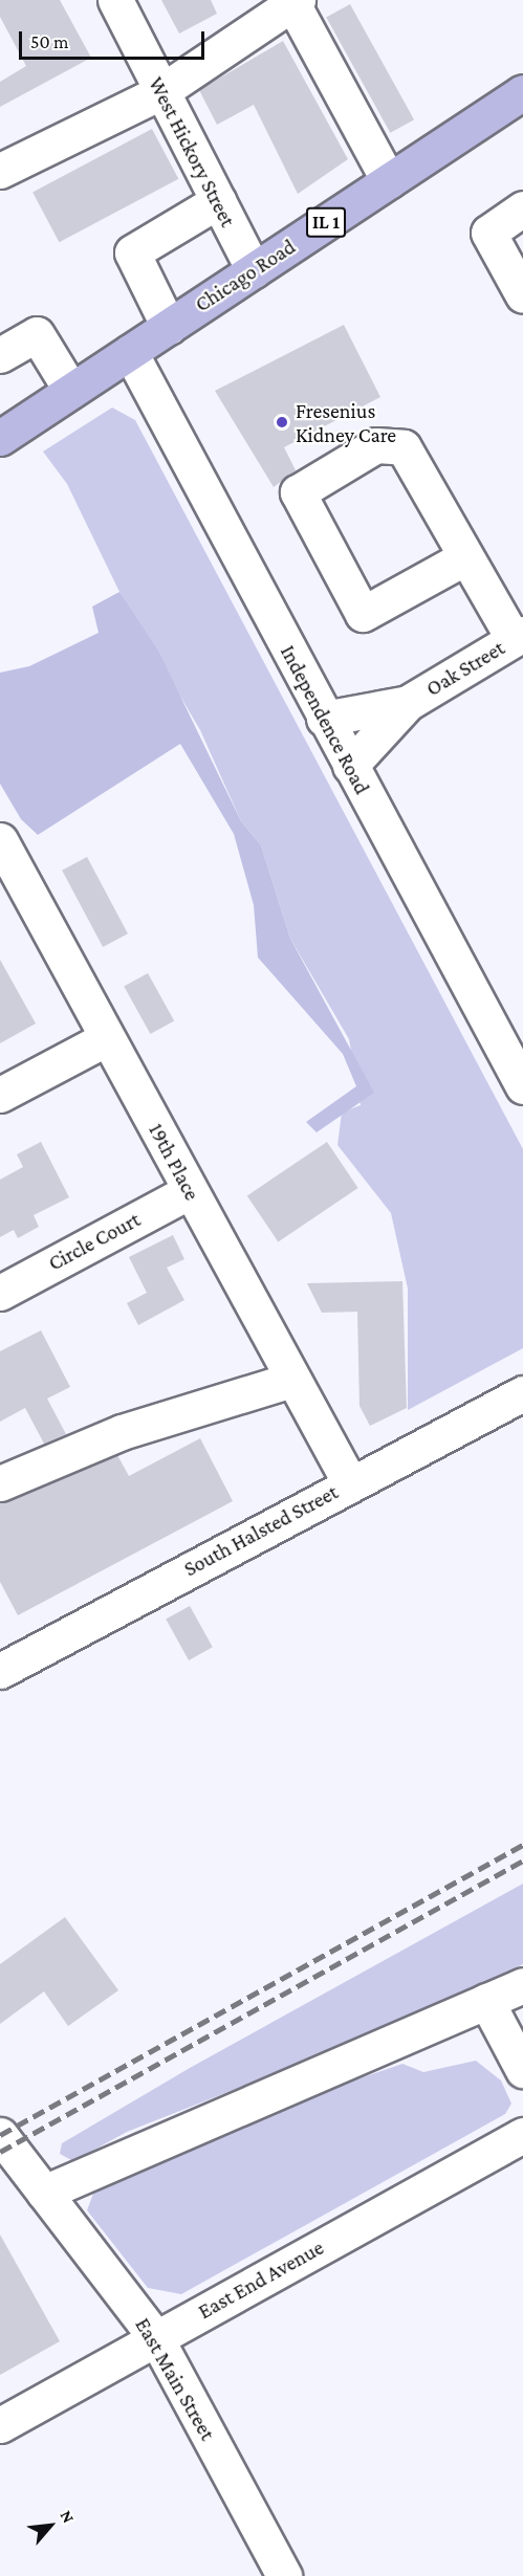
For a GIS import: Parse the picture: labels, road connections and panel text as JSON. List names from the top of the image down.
{
  "streets": {
    "main road": ["IL 1", "Chicago Road"],
    "street": [
      "West Hickory Street",
      "Oak Street",
      "Independence Road",
      "19th Place",
      "Circle Court",
      "South Halsted Street",
      "East End Avenue",
      "East Main Street"
    ]
  },
  "crossings": [
    ["West Hickory Street", "Chicago Road"],
    ["Chicago Road", "Independence Road"],
    ["Oak Street", "Independence Road"],
    ["19th Place", "Circle Court"],
    ["19th Place", "South Halsted Street"],
    ["East End Avenue", "East Main Street"]
  ],
  "places": ["Fresenius Kidney Care"],
  "scale_bar": "50 m",
  "north": "top right"
}
